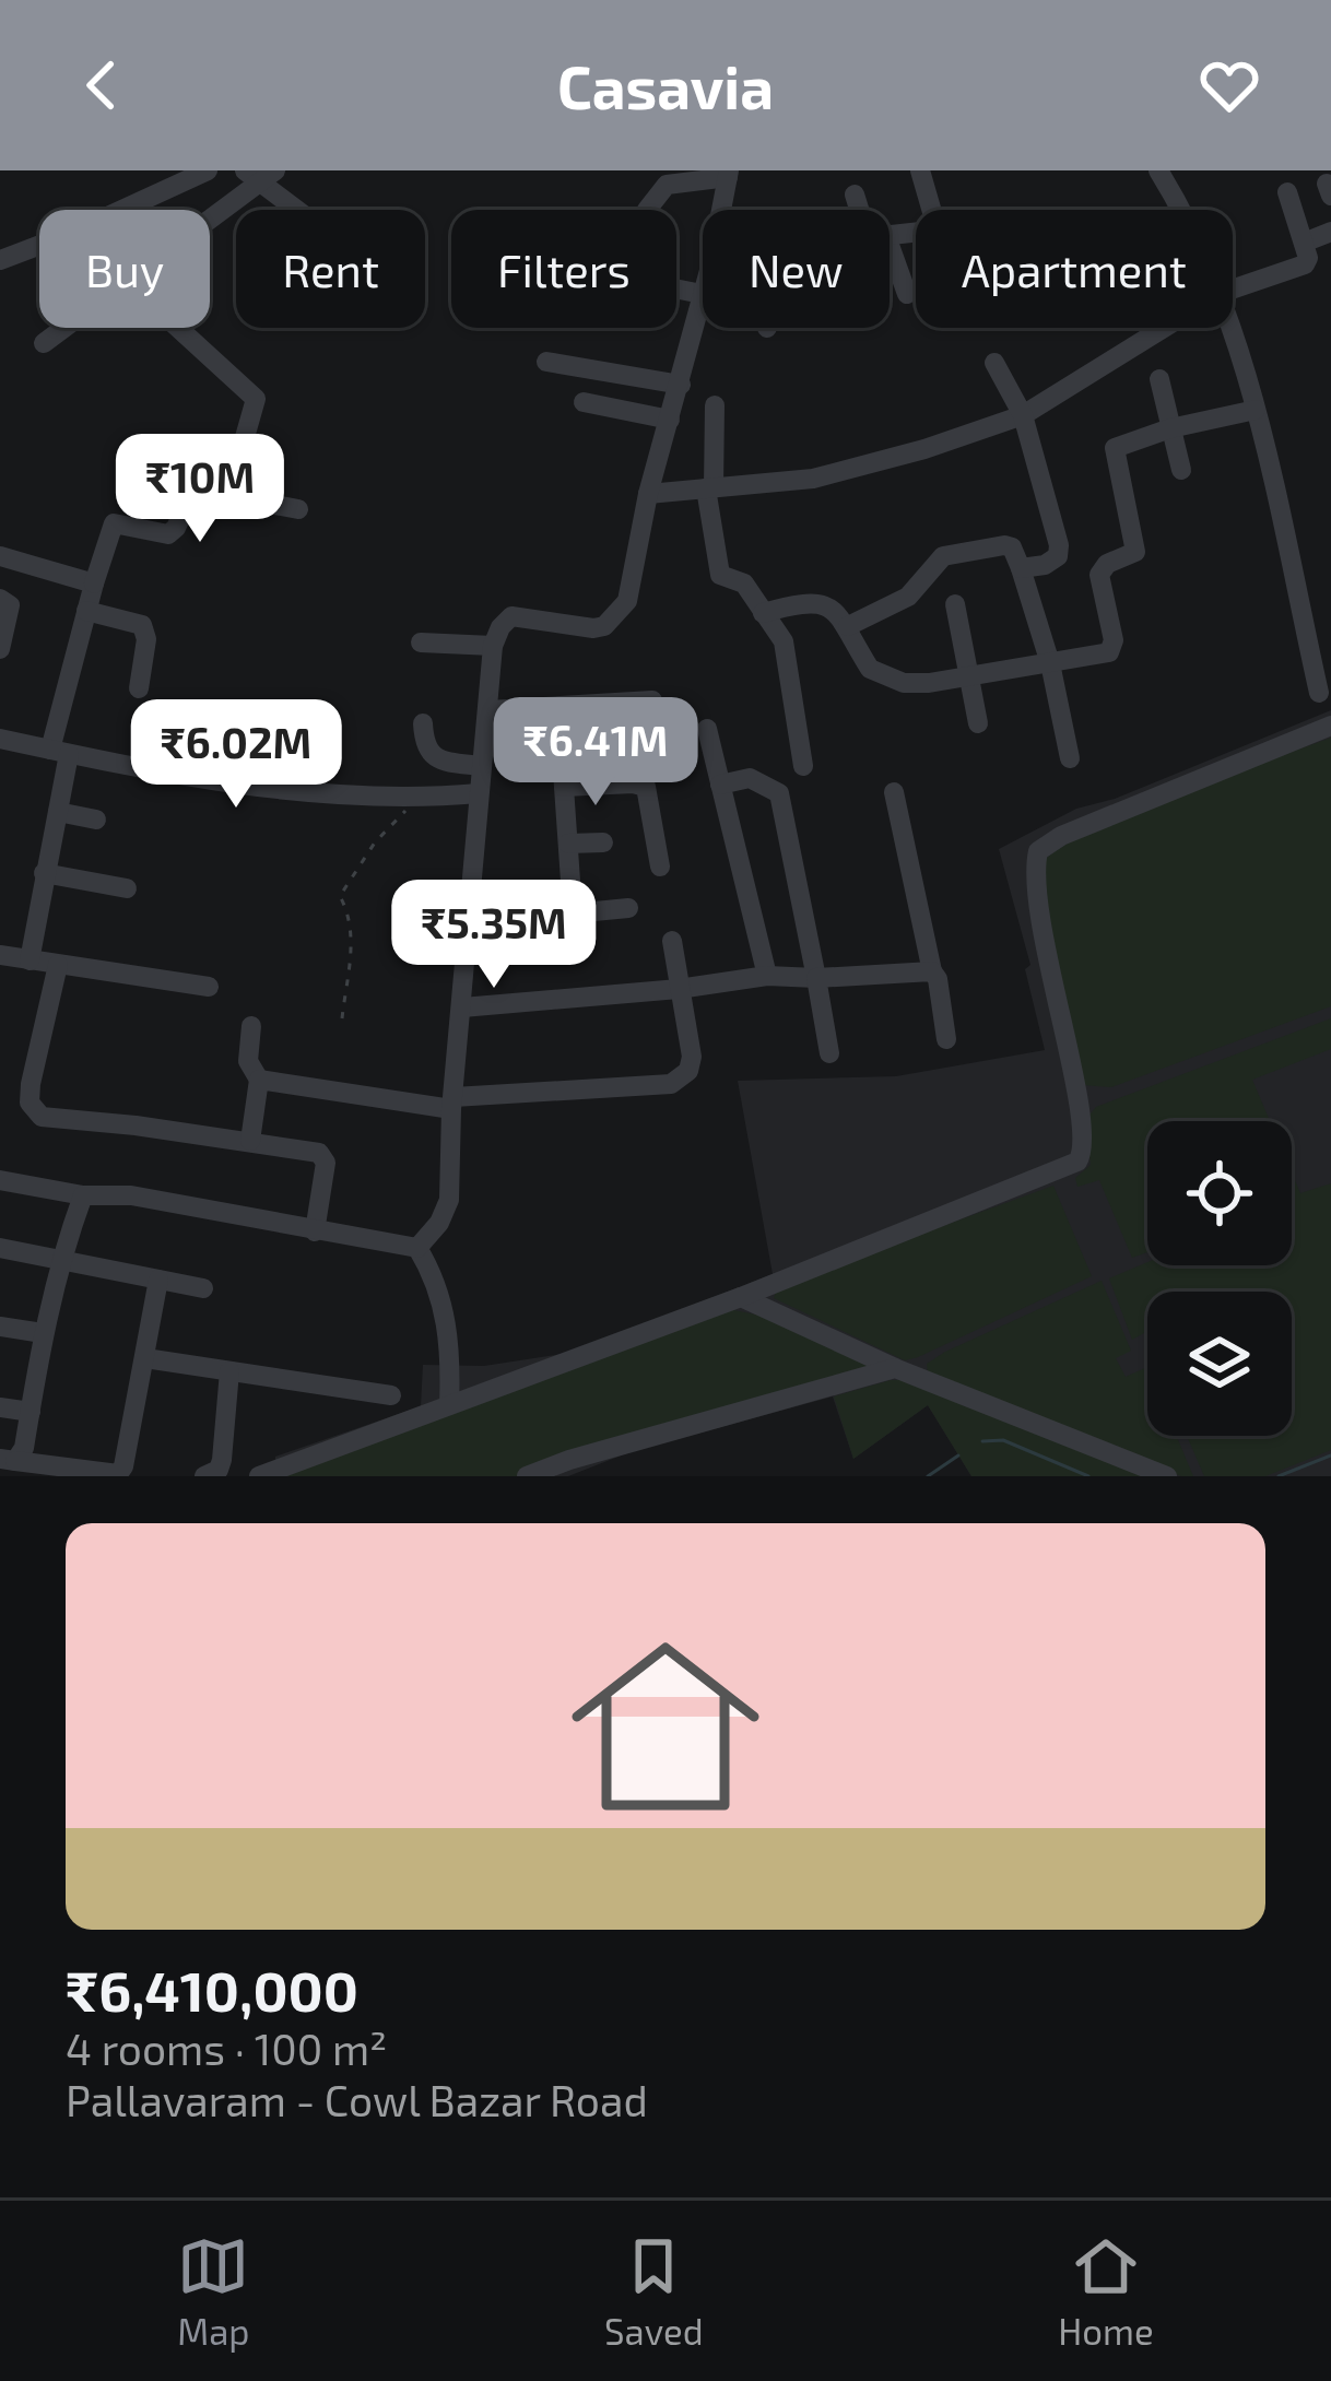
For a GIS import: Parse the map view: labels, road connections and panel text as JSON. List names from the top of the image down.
{
  "page": {
    "header": "Casavia",
    "chip": [
      "Buy",
      "Rent",
      "Filters",
      "New",
      "Apartment"
    ],
    "price": [
      "₹10M",
      "₹6.41M",
      "₹6.02M",
      "₹5.35M"
    ],
    "list": [
      {
        "name": "₹6,410,000",
        "note": "4 rooms · 100 m² · Pallavaram - Cowl Bazar Road"
      }
    ],
    "tabs": ["Map", "Saved", "Home"]
  }
}
